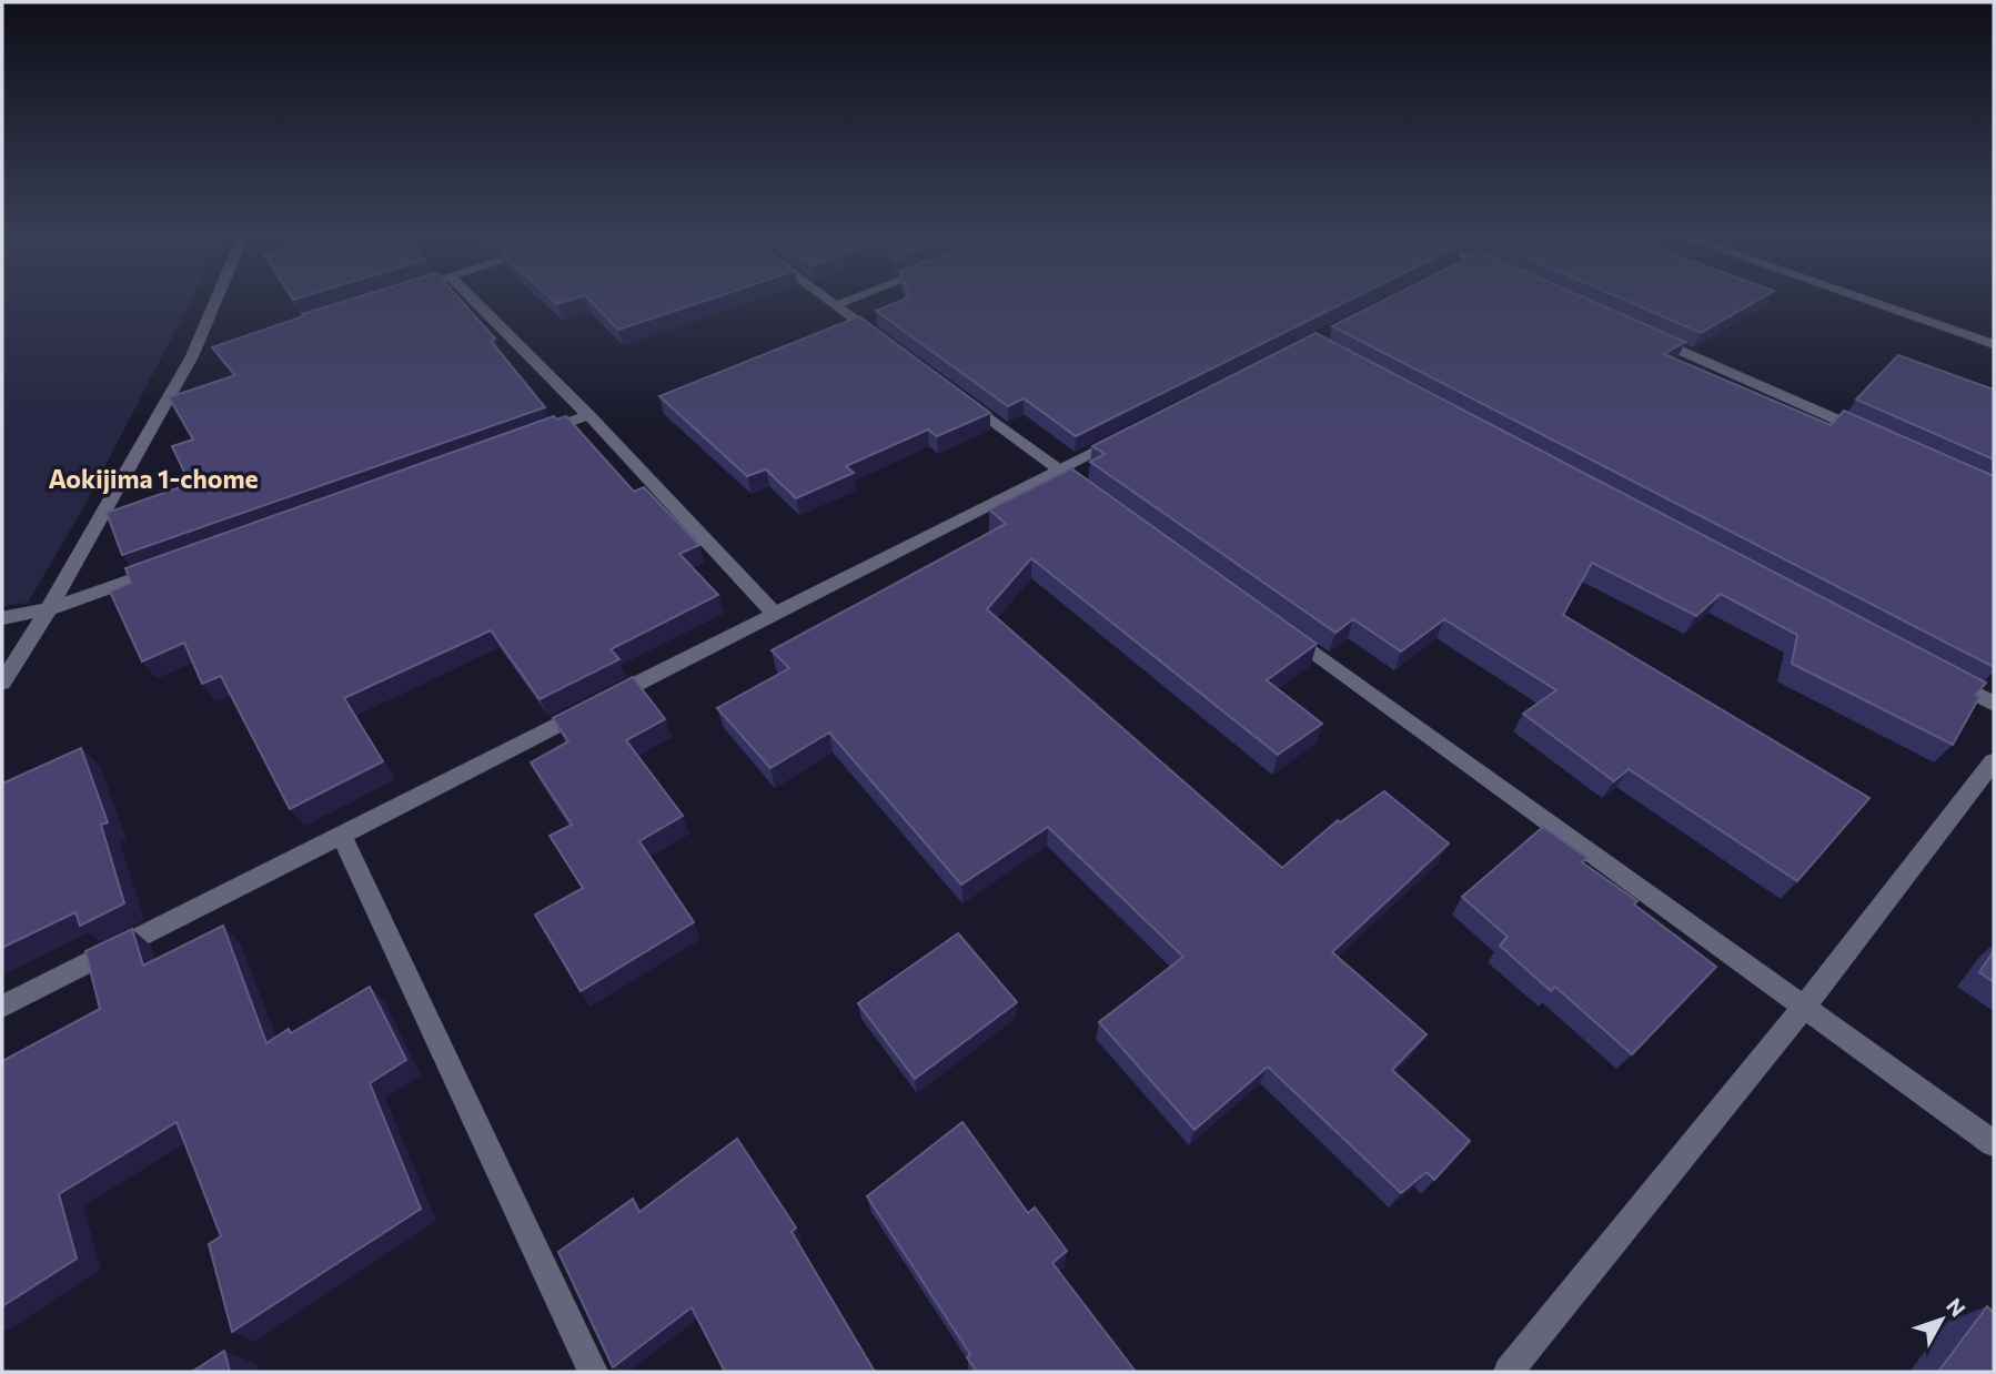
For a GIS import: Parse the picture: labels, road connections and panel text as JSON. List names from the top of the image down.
{
  "districts": ["Aokijima 1-chome"],
  "north": "top right"
}
